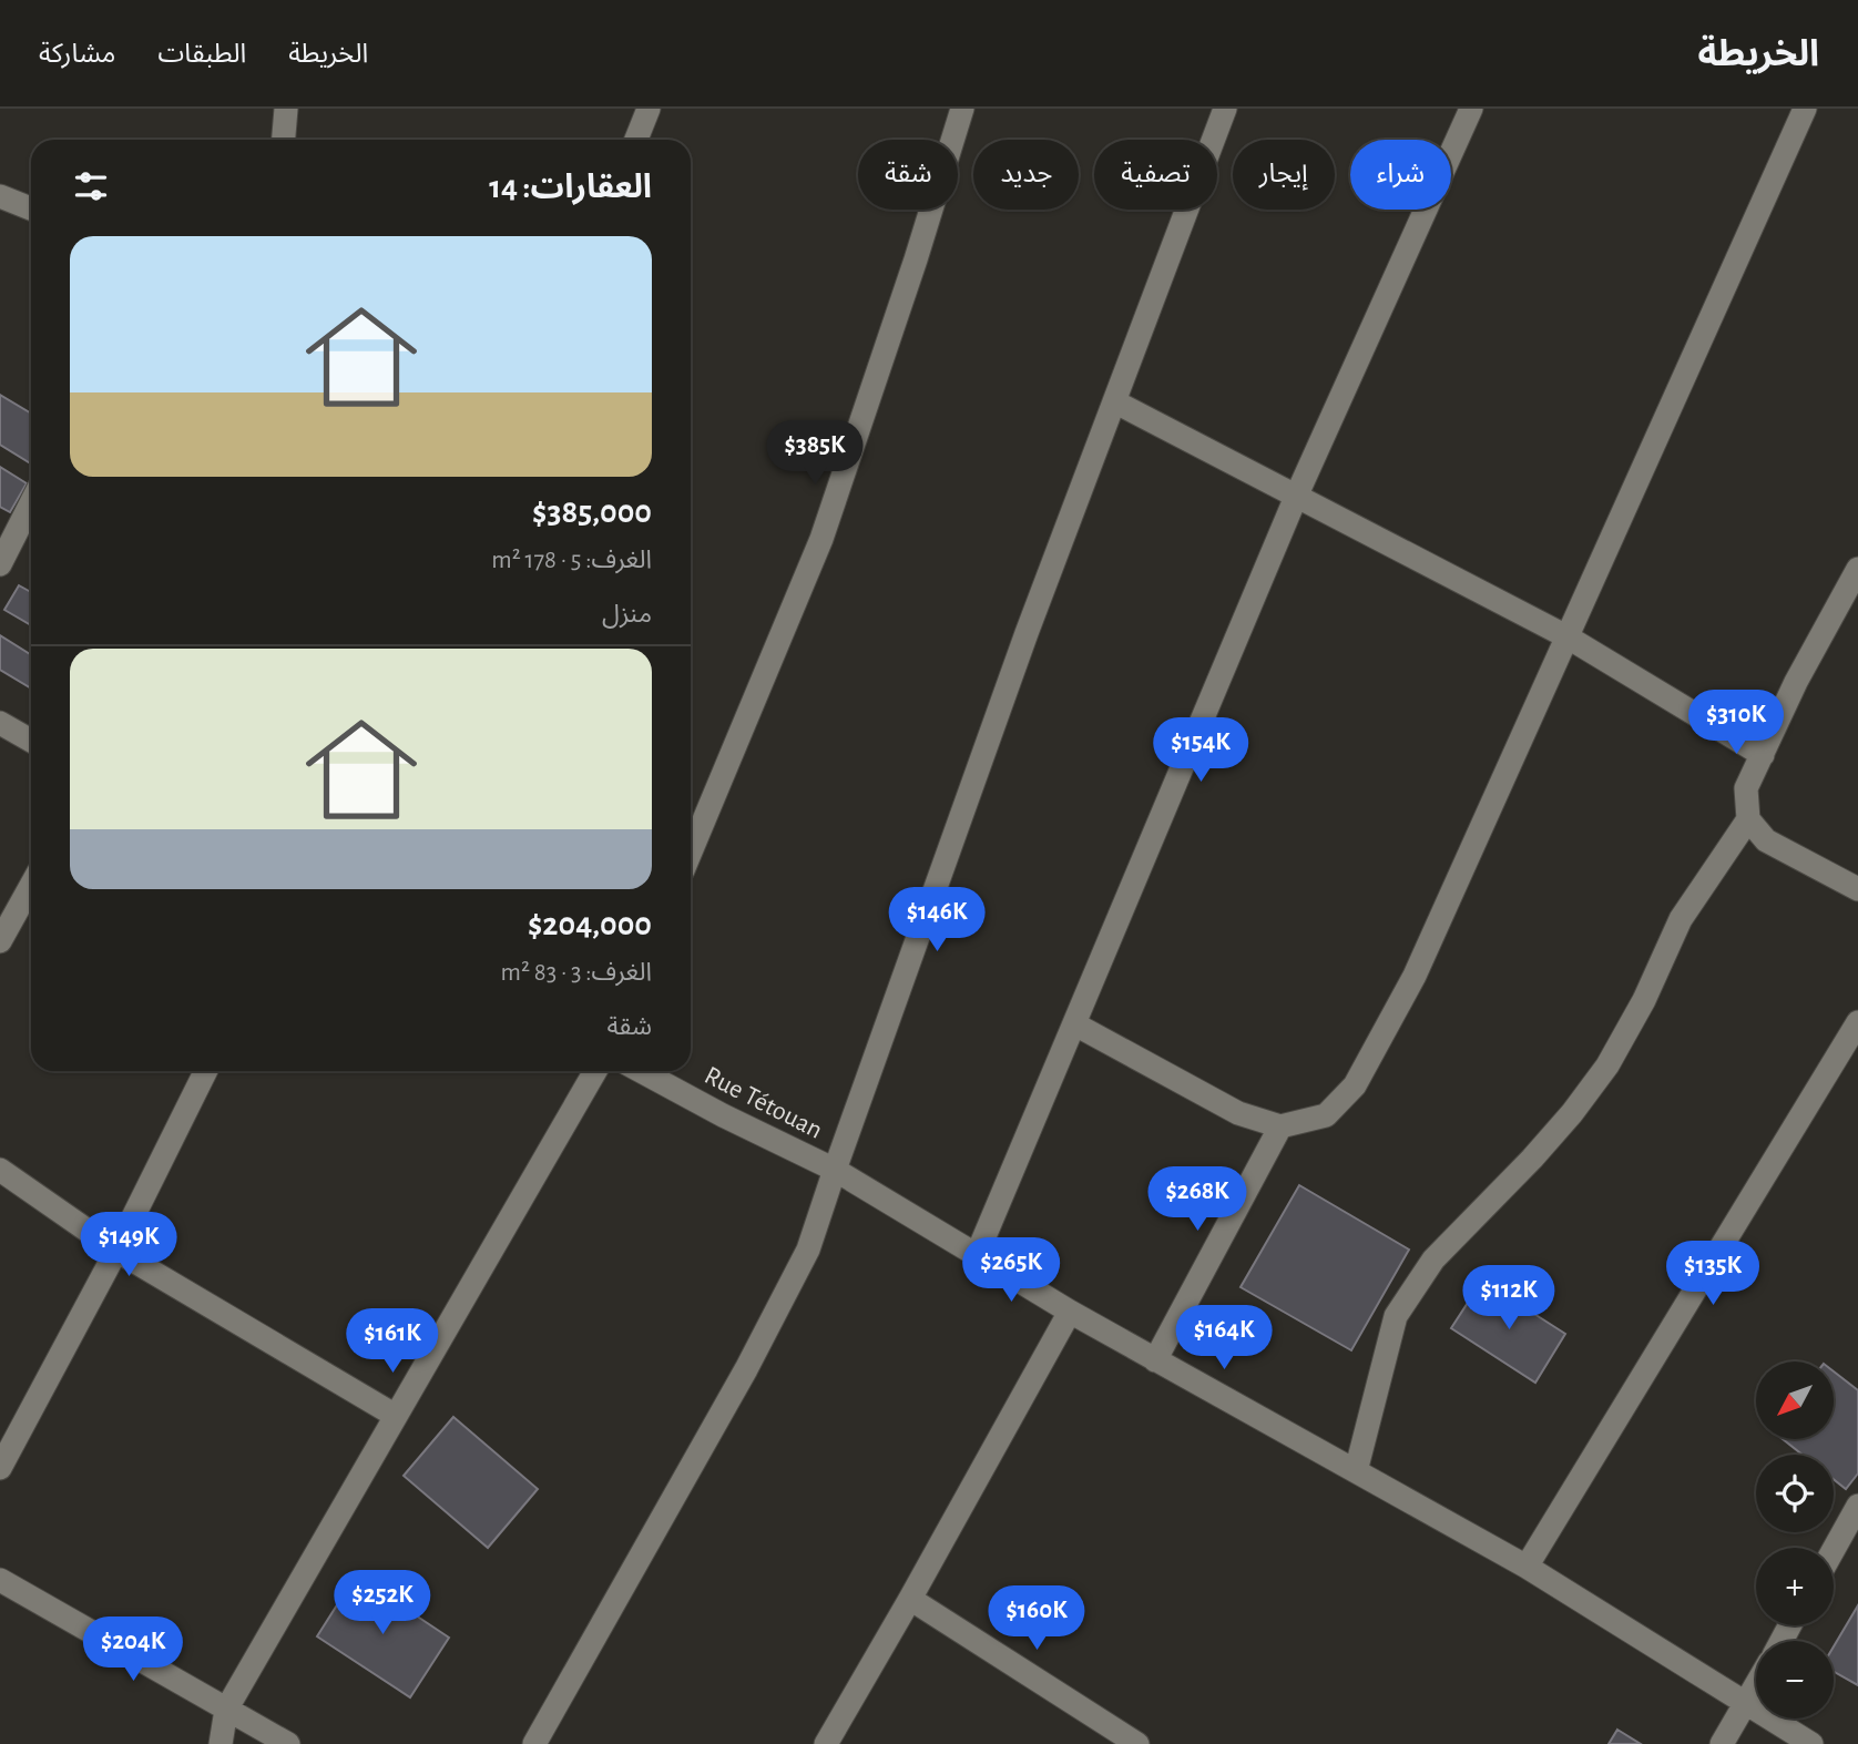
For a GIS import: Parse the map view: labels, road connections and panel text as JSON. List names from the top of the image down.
{
  "streets": {
    "street": ["Rue Tétouan"]
  },
  "north": "bottom left",
  "page": {
    "header": "الخريطة",
    "nav": ["الخريطة", "الطبقات", "مشاركة"],
    "chip": [
      "شراء",
      "إيجار",
      "تصفية",
      "جديد",
      "شقة"
    ],
    "heading": "العقارات: 14",
    "list": [
      {
        "name": "$385,000",
        "note": "الغرف: 5 · 178 m² · منزل"
      },
      {
        "name": "$204,000",
        "note": "الغرف: 3 · 83 m² · شقة"
      }
    ],
    "price": [
      "$385K",
      "$310K",
      "$154K",
      "$146K",
      "$268K",
      "$149K",
      "$265K",
      "$135K",
      "$112K",
      "$164K",
      "$161K",
      "$252K",
      "$160K",
      "$204K"
    ],
    "map_buttons": ["+", "−"]
  }
}
